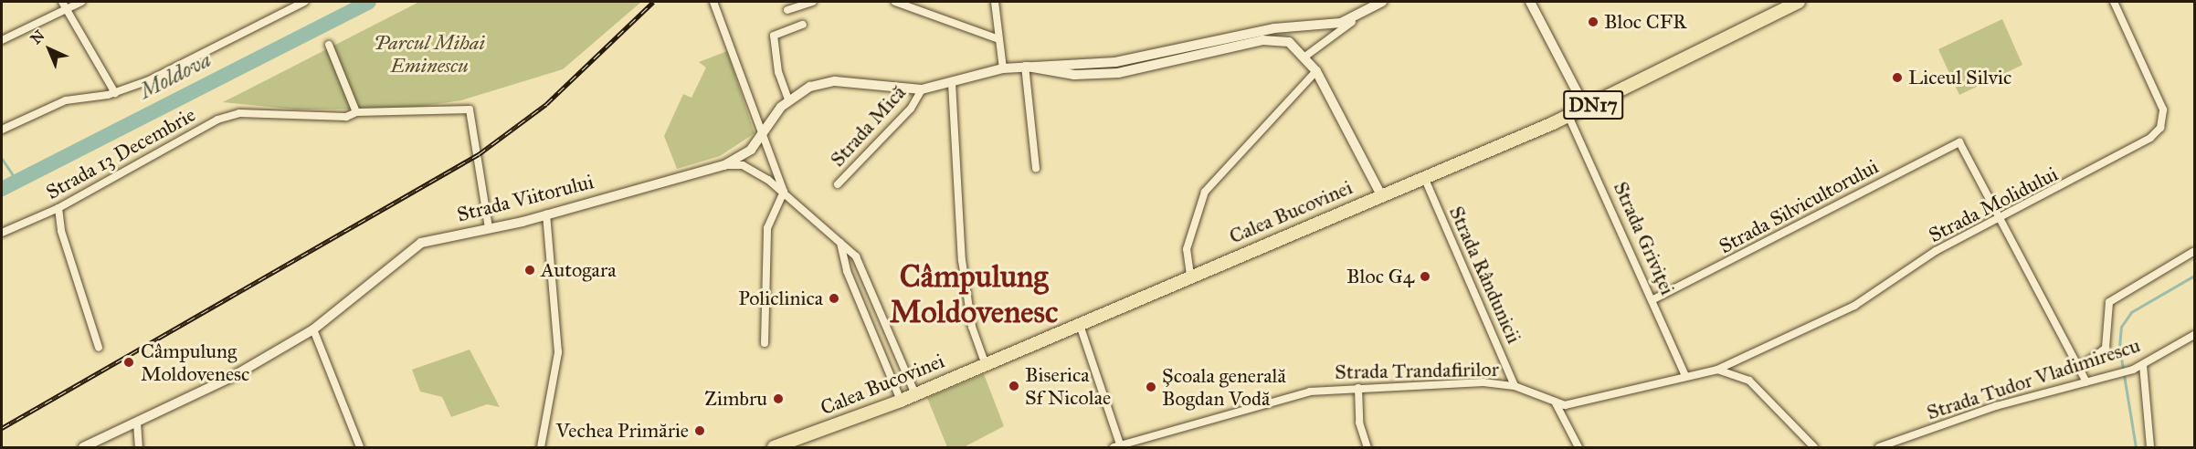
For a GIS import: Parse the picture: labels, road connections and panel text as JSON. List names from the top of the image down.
{
  "streets": {
    "highway": ["DN17", "Calea Bucovinei"],
    "street": [
      "Strada Mică",
      "Strada 13 Decembrie",
      "Strada Viitorului",
      "Strada Molidului",
      "Strada Silvicultorului",
      "Strada Griviței",
      "Strada Rândunicii",
      "Strada Trandafirilor",
      "Strada Tudor Vladimirescu"
    ]
  },
  "crossings": [
    ["DN17", "Calea Bucovinei"],
    ["Strada 13 Decembrie", "Strada Viitorului"],
    ["Strada Molidului", "Strada Silvicultorului"],
    ["Strada Silvicultorului", "Strada Griviței"],
    ["Calea Bucovinei", "Strada Griviței"],
    ["Calea Bucovinei", "Strada Rândunicii"],
    ["Strada Rândunicii", "Strada Trandafirilor"]
  ],
  "districts": ["Câmpulung Moldovenesc"],
  "water": ["Moldova"],
  "parks": ["Parcul Mihai Eminescu"],
  "places": [
    "Bloc CFR",
    "Liceul Silvic",
    "Autogara",
    "Bloc G4",
    "Policlinica",
    "Câmpulung Moldovenesc",
    "Biserica Sf Nicolae",
    "Școala generală Bogdan Vodă",
    "Zimbru",
    "Vechea Primărie"
  ],
  "north": "top left"
}
